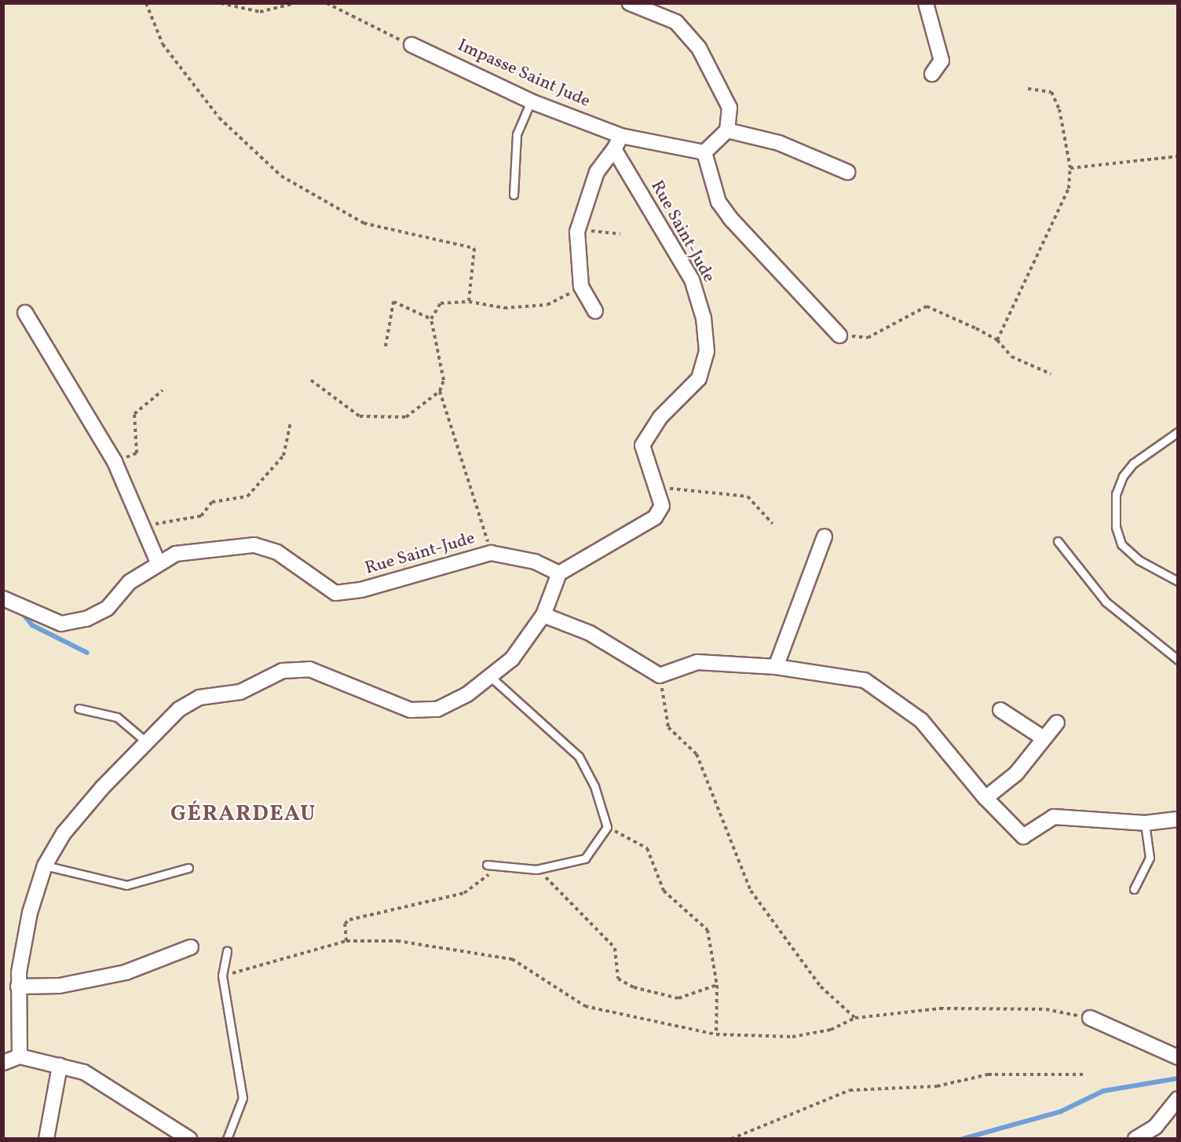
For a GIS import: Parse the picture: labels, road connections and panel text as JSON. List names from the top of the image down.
{
  "streets": {
    "street": ["Impasse Saint Jude", "Rue Saint-Jude"]
  },
  "districts": ["GÉRARDEAU"]
}
